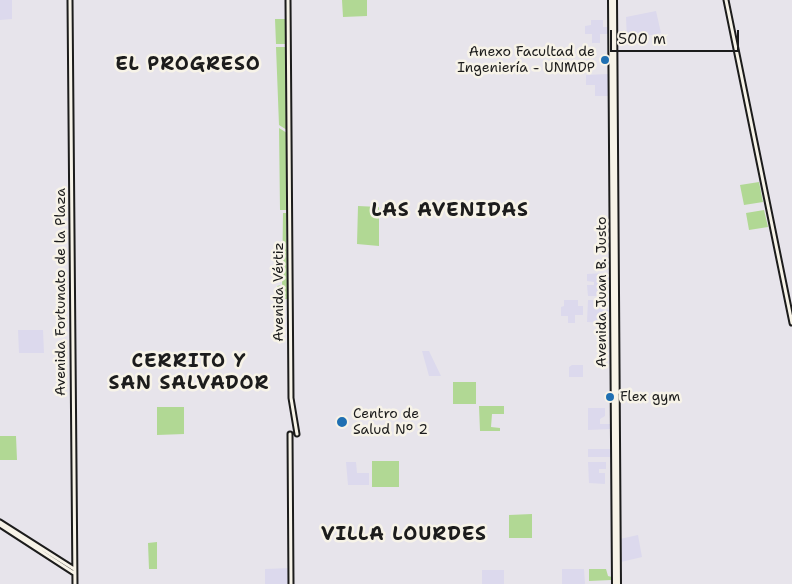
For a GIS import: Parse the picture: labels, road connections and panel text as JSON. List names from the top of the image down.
{
  "streets": {
    "main road": ["Avenida Fortunato de la Plaza", "Avenida Vértiz", "Avenida Juan B. Justo"]
  },
  "districts": [
    "EL PROGRESO",
    "LAS AVENIDAS",
    "CERRITO Y SAN SALVADOR",
    "VILLA LOURDES"
  ],
  "places": ["Anexo Facultad de Ingeniería - UNMDP", "Flex gym", "Centro de Salud N° 2"],
  "scale_bar": "500 m"
}
